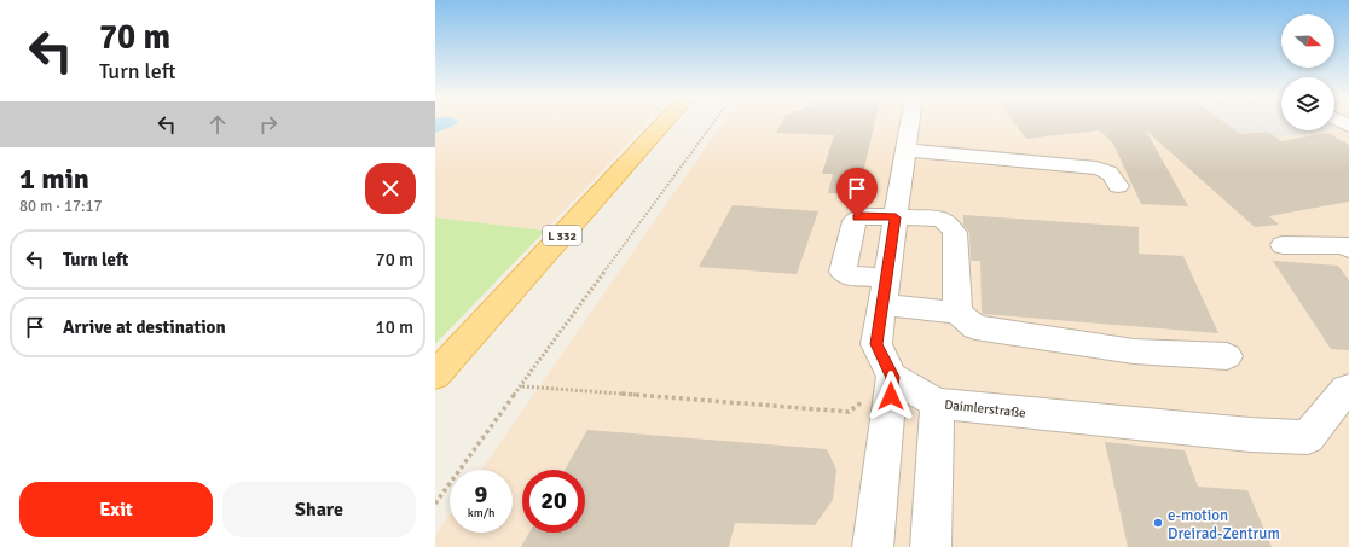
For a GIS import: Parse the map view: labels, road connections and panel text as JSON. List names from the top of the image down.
{
  "streets": {
    "main road": ["L 332"],
    "street": ["Daimlerstraße"]
  },
  "places": ["e-motion Dreirad-Zentrum"],
  "north": "right",
  "page": {
    "turn": ["70 m", "Turn left"],
    "heading": ["1 min", "80 m · 17:17"],
    "list": [
      {
        "name": "Turn left",
        "value": "70 m"
      },
      {
        "name": "Arrive at destination",
        "value": "10 m"
      }
    ],
    "speed": "9 km/h",
    "limit": "20",
    "buttons": ["Exit", "Share"]
  }
}
